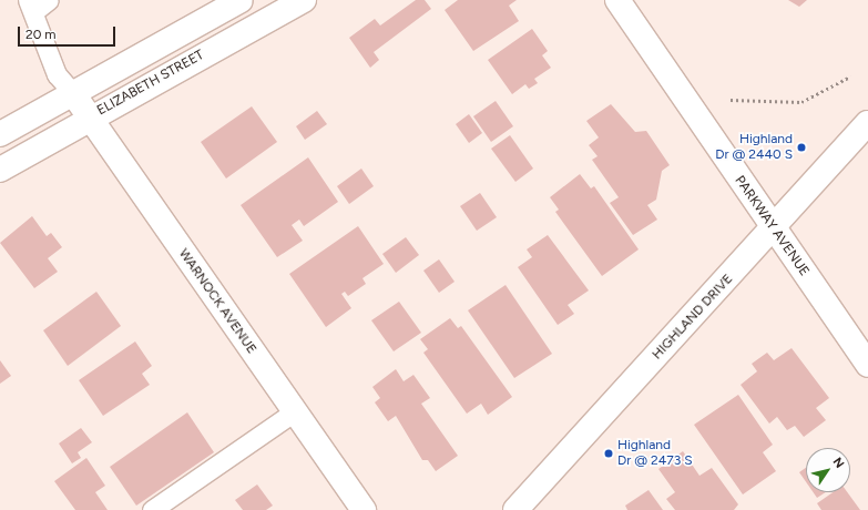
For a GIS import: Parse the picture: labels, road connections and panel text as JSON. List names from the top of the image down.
{
  "streets": {
    "street": [
      "ELIZABETH STREET",
      "PARKWAY AVENUE",
      "WARNOCK AVENUE",
      "HIGHLAND DRIVE"
    ]
  },
  "crossings": [
    ["ELIZABETH STREET", "WARNOCK AVENUE"],
    ["PARKWAY AVENUE", "HIGHLAND DRIVE"]
  ],
  "places": ["Highland Dr @ 2440 S", "Highland Dr @ 2473 S"],
  "scale_bar": "20 m",
  "north": "top right"
}
